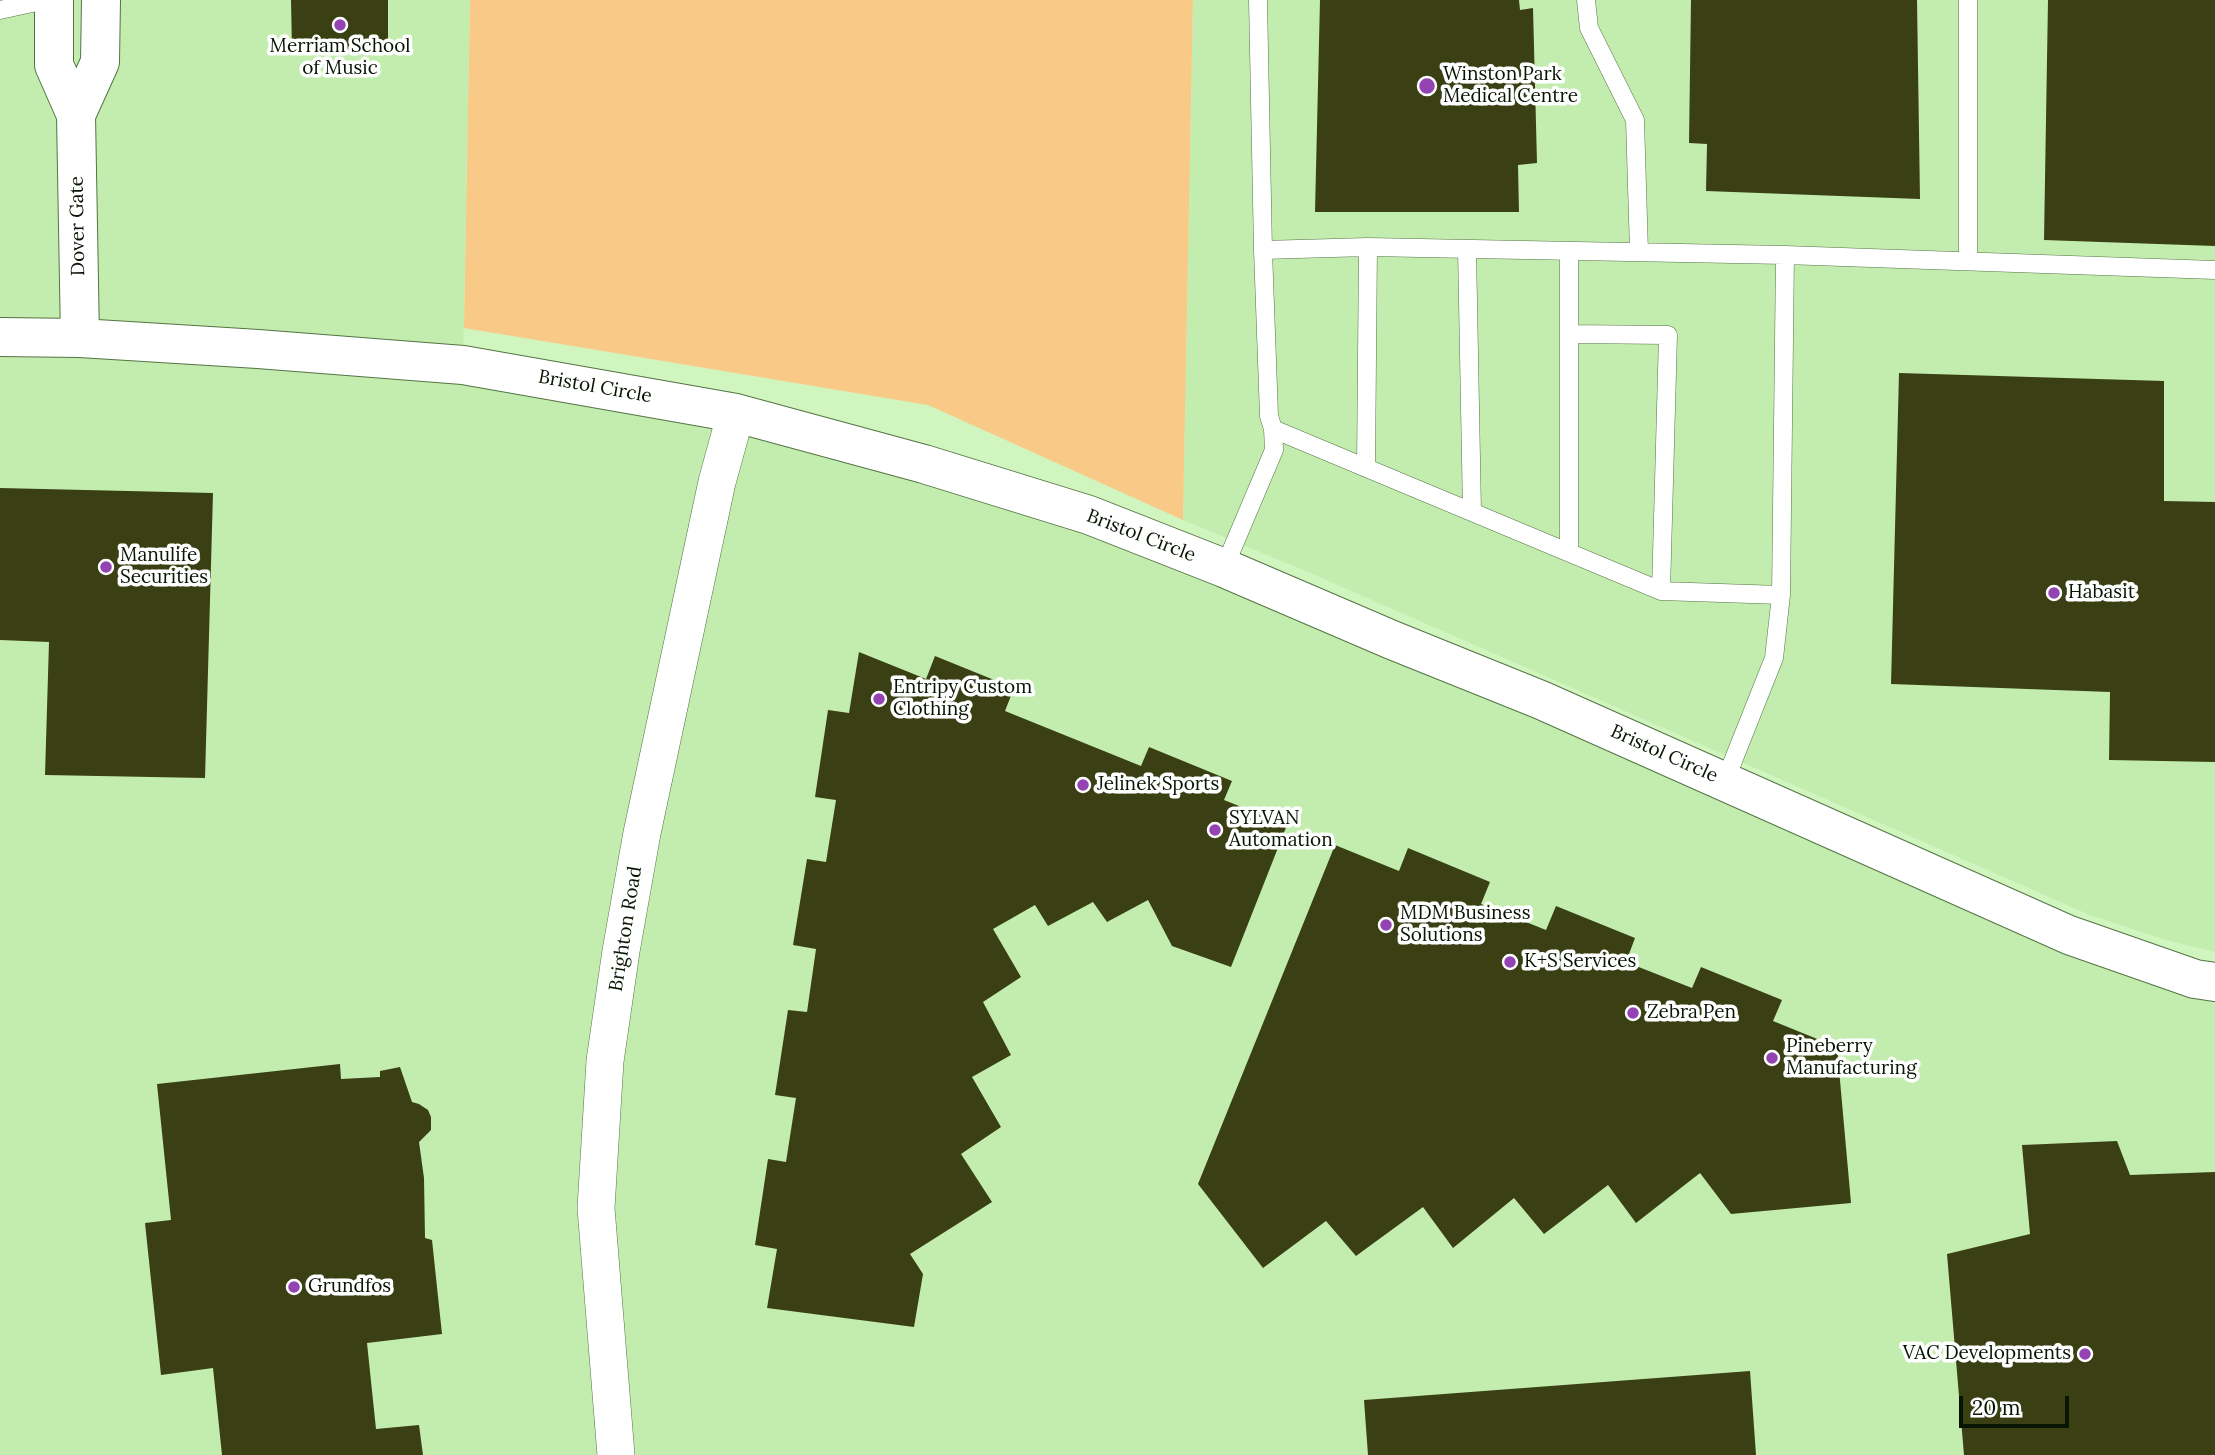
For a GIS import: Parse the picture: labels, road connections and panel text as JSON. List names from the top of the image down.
{
  "streets": {
    "street": ["Dover Gate", "Bristol Circle", "Brighton Road"]
  },
  "crossings": [
    ["Dover Gate", "Bristol Circle"],
    ["Bristol Circle", "Brighton Road"]
  ],
  "places": [
    "Merriam School of Music",
    "Winston Park Medical Centre",
    "Manulife Securities",
    "Habasit",
    "Entripy Custom Clothing",
    "Jelinek Sports",
    "SYLVAN Automation",
    "MDM Business Solutions",
    "K+S Services",
    "Zebra Pen",
    "Pineberry Manufacturing",
    "Grundfos",
    "VAC Developments"
  ],
  "scale_bar": "20 m"
}
